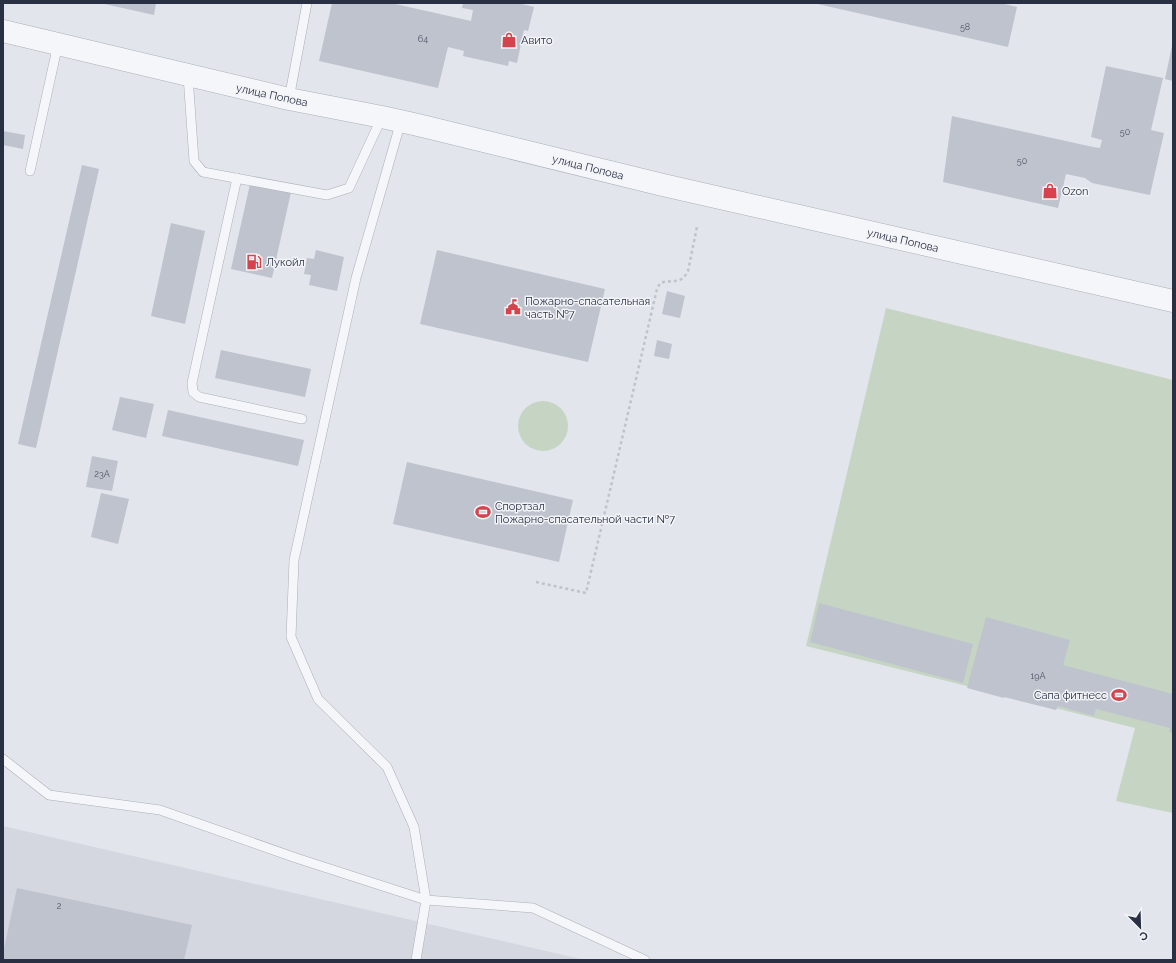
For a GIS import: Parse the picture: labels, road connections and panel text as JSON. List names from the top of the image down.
{
  "streets": {
    "street": ["улица Попова"]
  },
  "places": {
    "shop": ["Авито", "Ozon"],
    "fuel station": ["Лукойл"],
    "public building": ["Пожарно-спасательная часть №7"],
    "sports": ["Спортзал Пожарно-спасательной части №7", "Сапа фитнесс"]
  },
  "house_numbers": [
    "58",
    "64",
    "50",
    "50",
    "23А",
    "19А",
    "2"
  ],
  "north": "bottom right"
}
